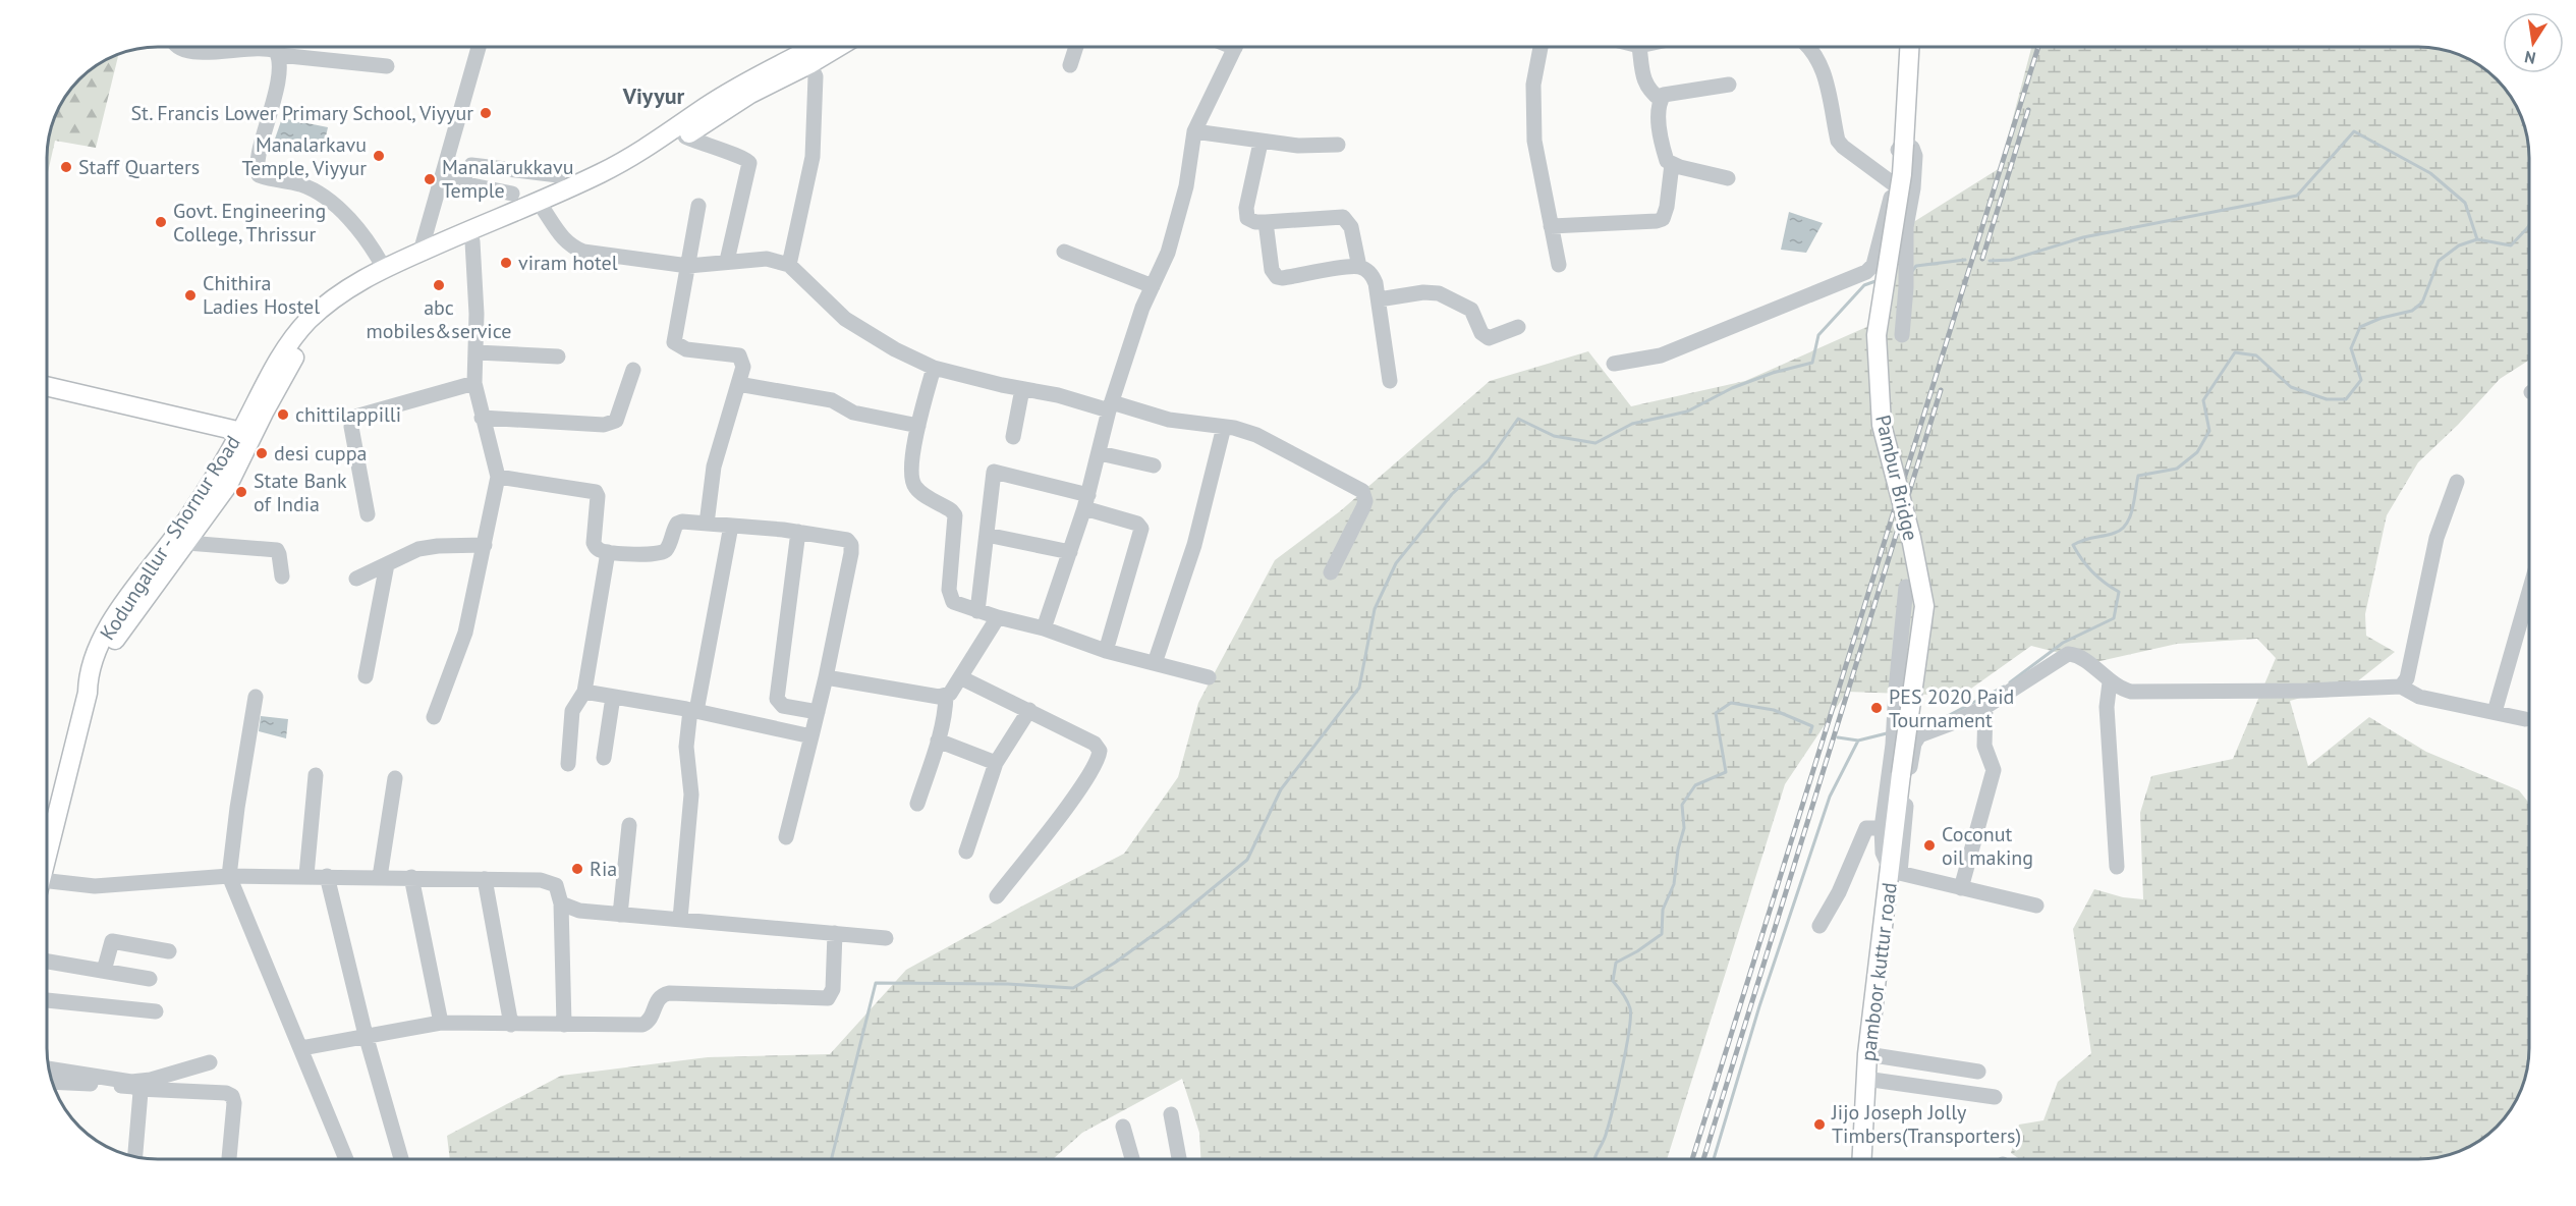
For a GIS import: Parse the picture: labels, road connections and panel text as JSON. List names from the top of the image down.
{
  "streets": {
    "main road": ["Pambur Bridge", "Kodungallur - Shornur Road", "pamboor kuttur road"]
  },
  "crossings": [
    ["Pambur Bridge", "pamboor kuttur road"]
  ],
  "districts": ["Viyyur"],
  "places": [
    "St. Francis Lower Primary School, Viyyur",
    "Manalarkavu Temple, Viyyur",
    "Staff Quarters",
    "Manalarukkavu Temple",
    "Govt. Engineering College, Thrissur",
    "viram hotel",
    "abc mobiles&service",
    "Chithira Ladies Hostel",
    "chittilappilli",
    "desi cuppa",
    "State Bank of India",
    "PES 2020 Paid Tournament",
    "Coconut oil making",
    "Ria",
    "Jijo Joseph Jolly Timbers(Transporters)"
  ],
  "north": "bottom"
}
